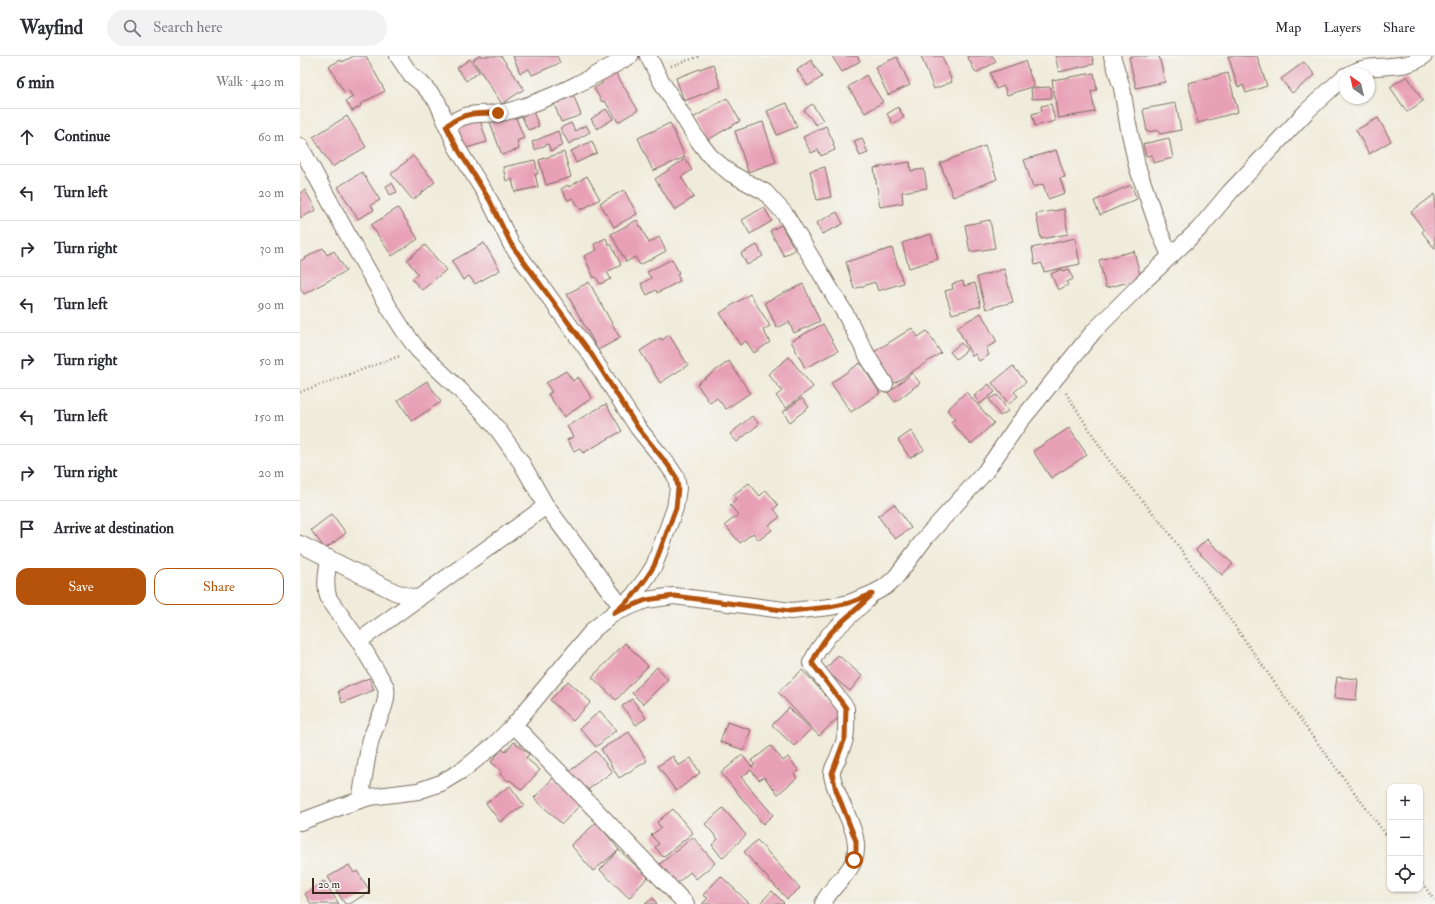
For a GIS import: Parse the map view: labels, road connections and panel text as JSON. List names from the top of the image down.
{
  "scale_bar": "20 m",
  "north": "top left",
  "page": {
    "header": "Wayfind",
    "search": "Search here",
    "nav": ["Map", "Layers", "Share"],
    "heading": ["6 min", "Walk · 420 m"],
    "list": [
      ["Continue", "60 m"],
      ["Turn left", "20 m"],
      ["Turn right", "30 m"],
      ["Turn left", "90 m"],
      ["Turn right", "50 m"],
      ["Turn left", "150 m"],
      ["Turn right", "20 m"],
      "Arrive at destination"
    ],
    "buttons": ["Save", "Share"],
    "map_buttons": ["+", "−"],
    "scale": "20 m"
  }
}
